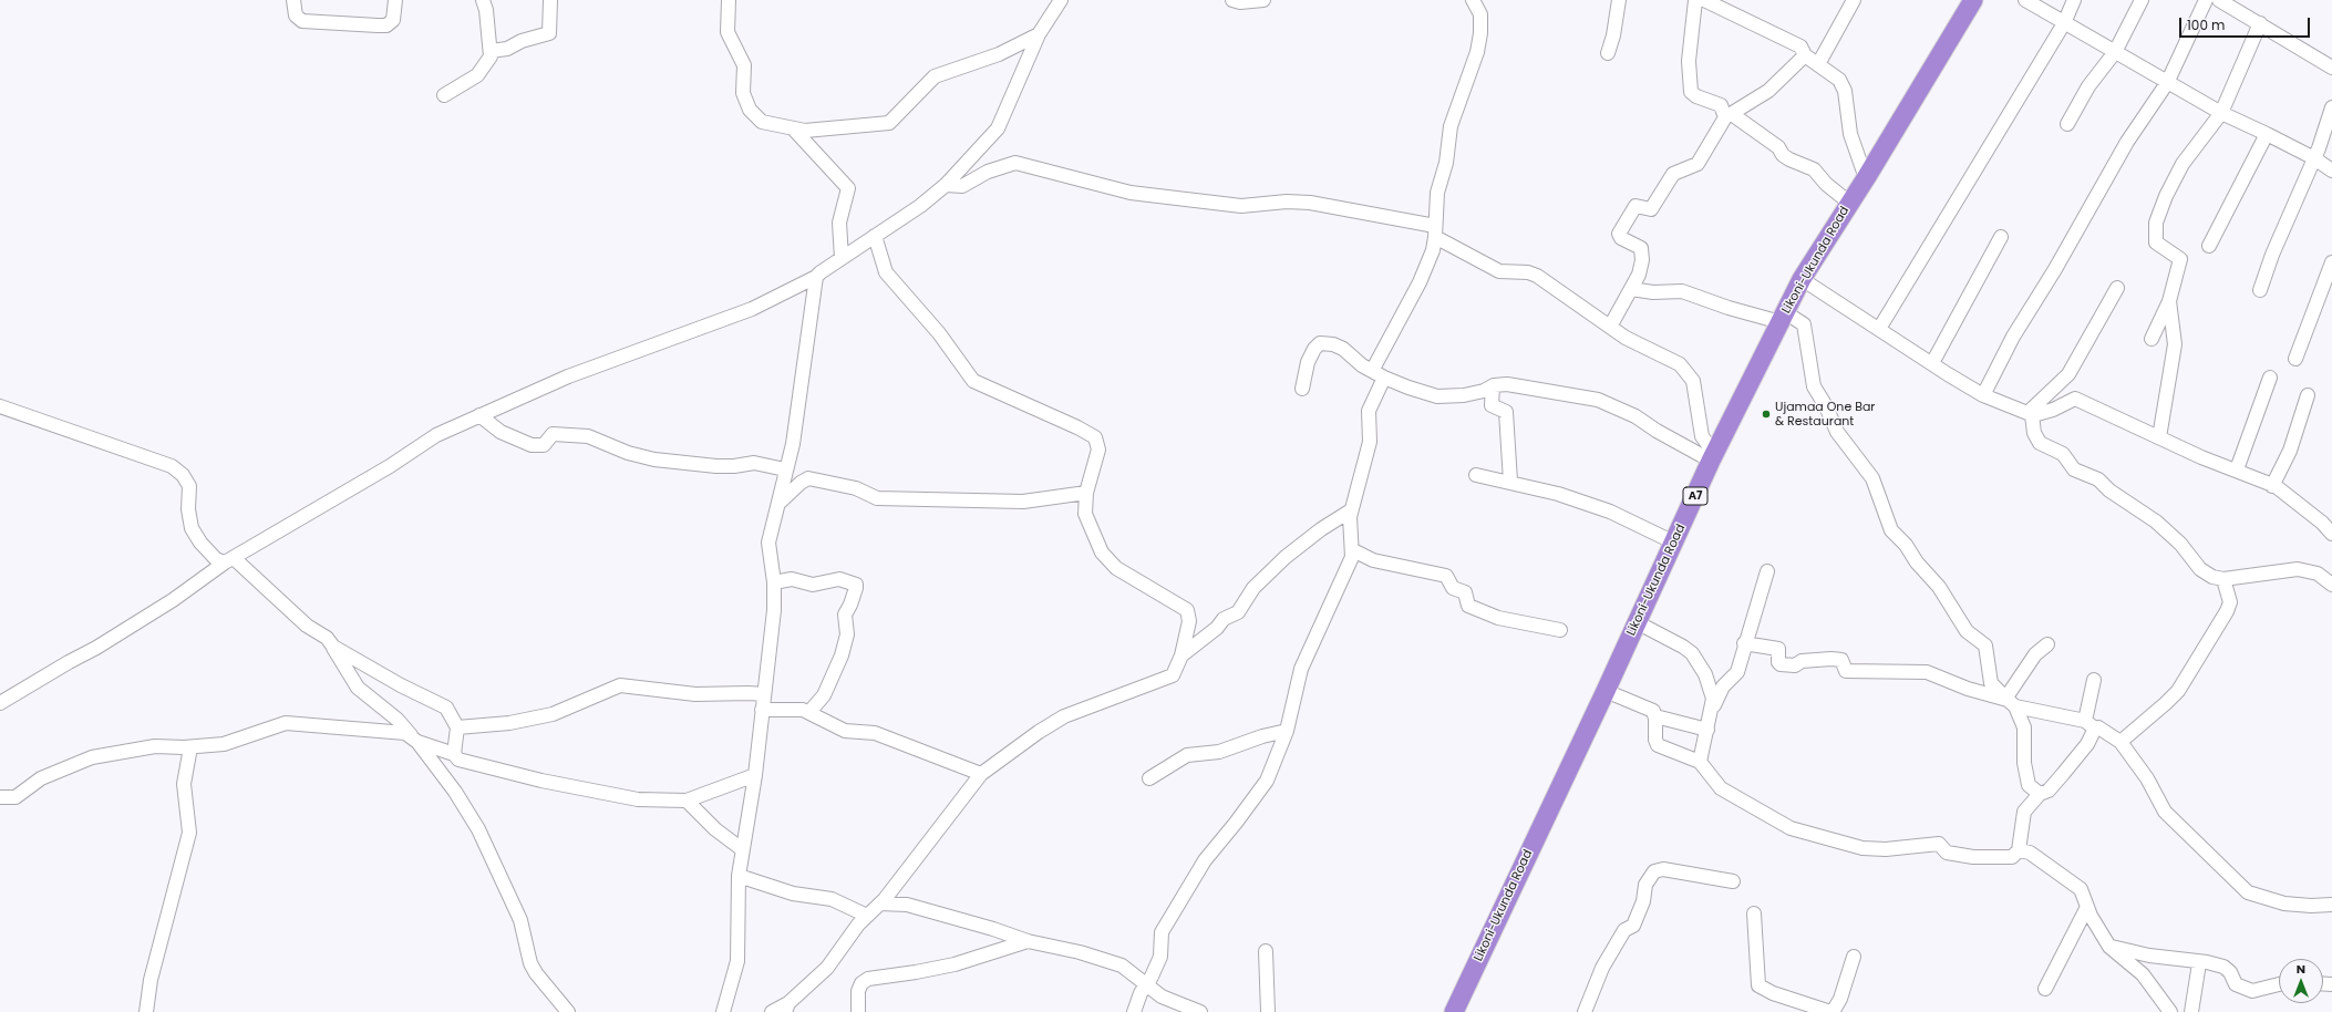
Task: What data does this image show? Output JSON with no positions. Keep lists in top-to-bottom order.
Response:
{
  "streets": {
    "highway": ["Likoni-Ukunda Road", "A7"]
  },
  "places": ["Ujamaa One Bar & Restaurant"],
  "scale_bar": "100 m",
  "north": "top"
}
